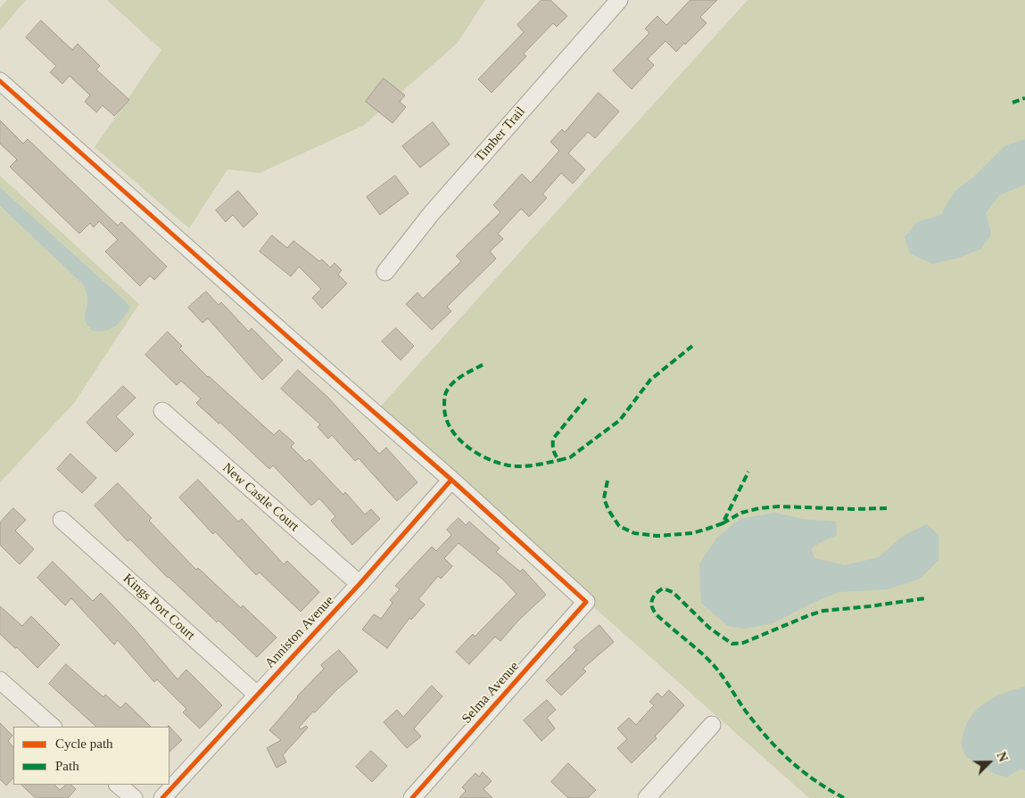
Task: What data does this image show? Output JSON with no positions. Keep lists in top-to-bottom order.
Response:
{
  "streets": {
    "street": [
      "Timber Trail",
      "New Castle Court",
      "Kings Port Court",
      "Anniston Avenue",
      "Selma Avenue"
    ]
  },
  "crossings": [
    ["New Castle Court", "Anniston Avenue"],
    ["Kings Port Court", "Anniston Avenue"],
    ["Anniston Avenue", "Selma Avenue"]
  ],
  "legend": ["Cycle path", "Path"],
  "north": "top right"
}
